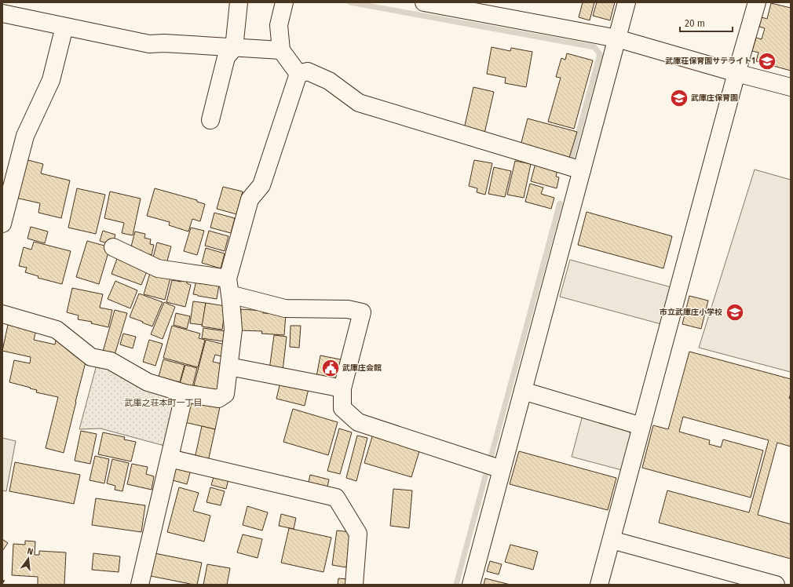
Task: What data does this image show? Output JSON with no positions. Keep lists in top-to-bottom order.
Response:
{
  "districts": ["武庫之荘本町一丁目"],
  "places": {
    "school or university": ["武庫荘保育園サテライト1", "武庫庄保育園", "市立武庫庄小学校"],
    "public building": ["武庫庄会館"]
  },
  "scale_bar": "20 m",
  "north": "top"
}
